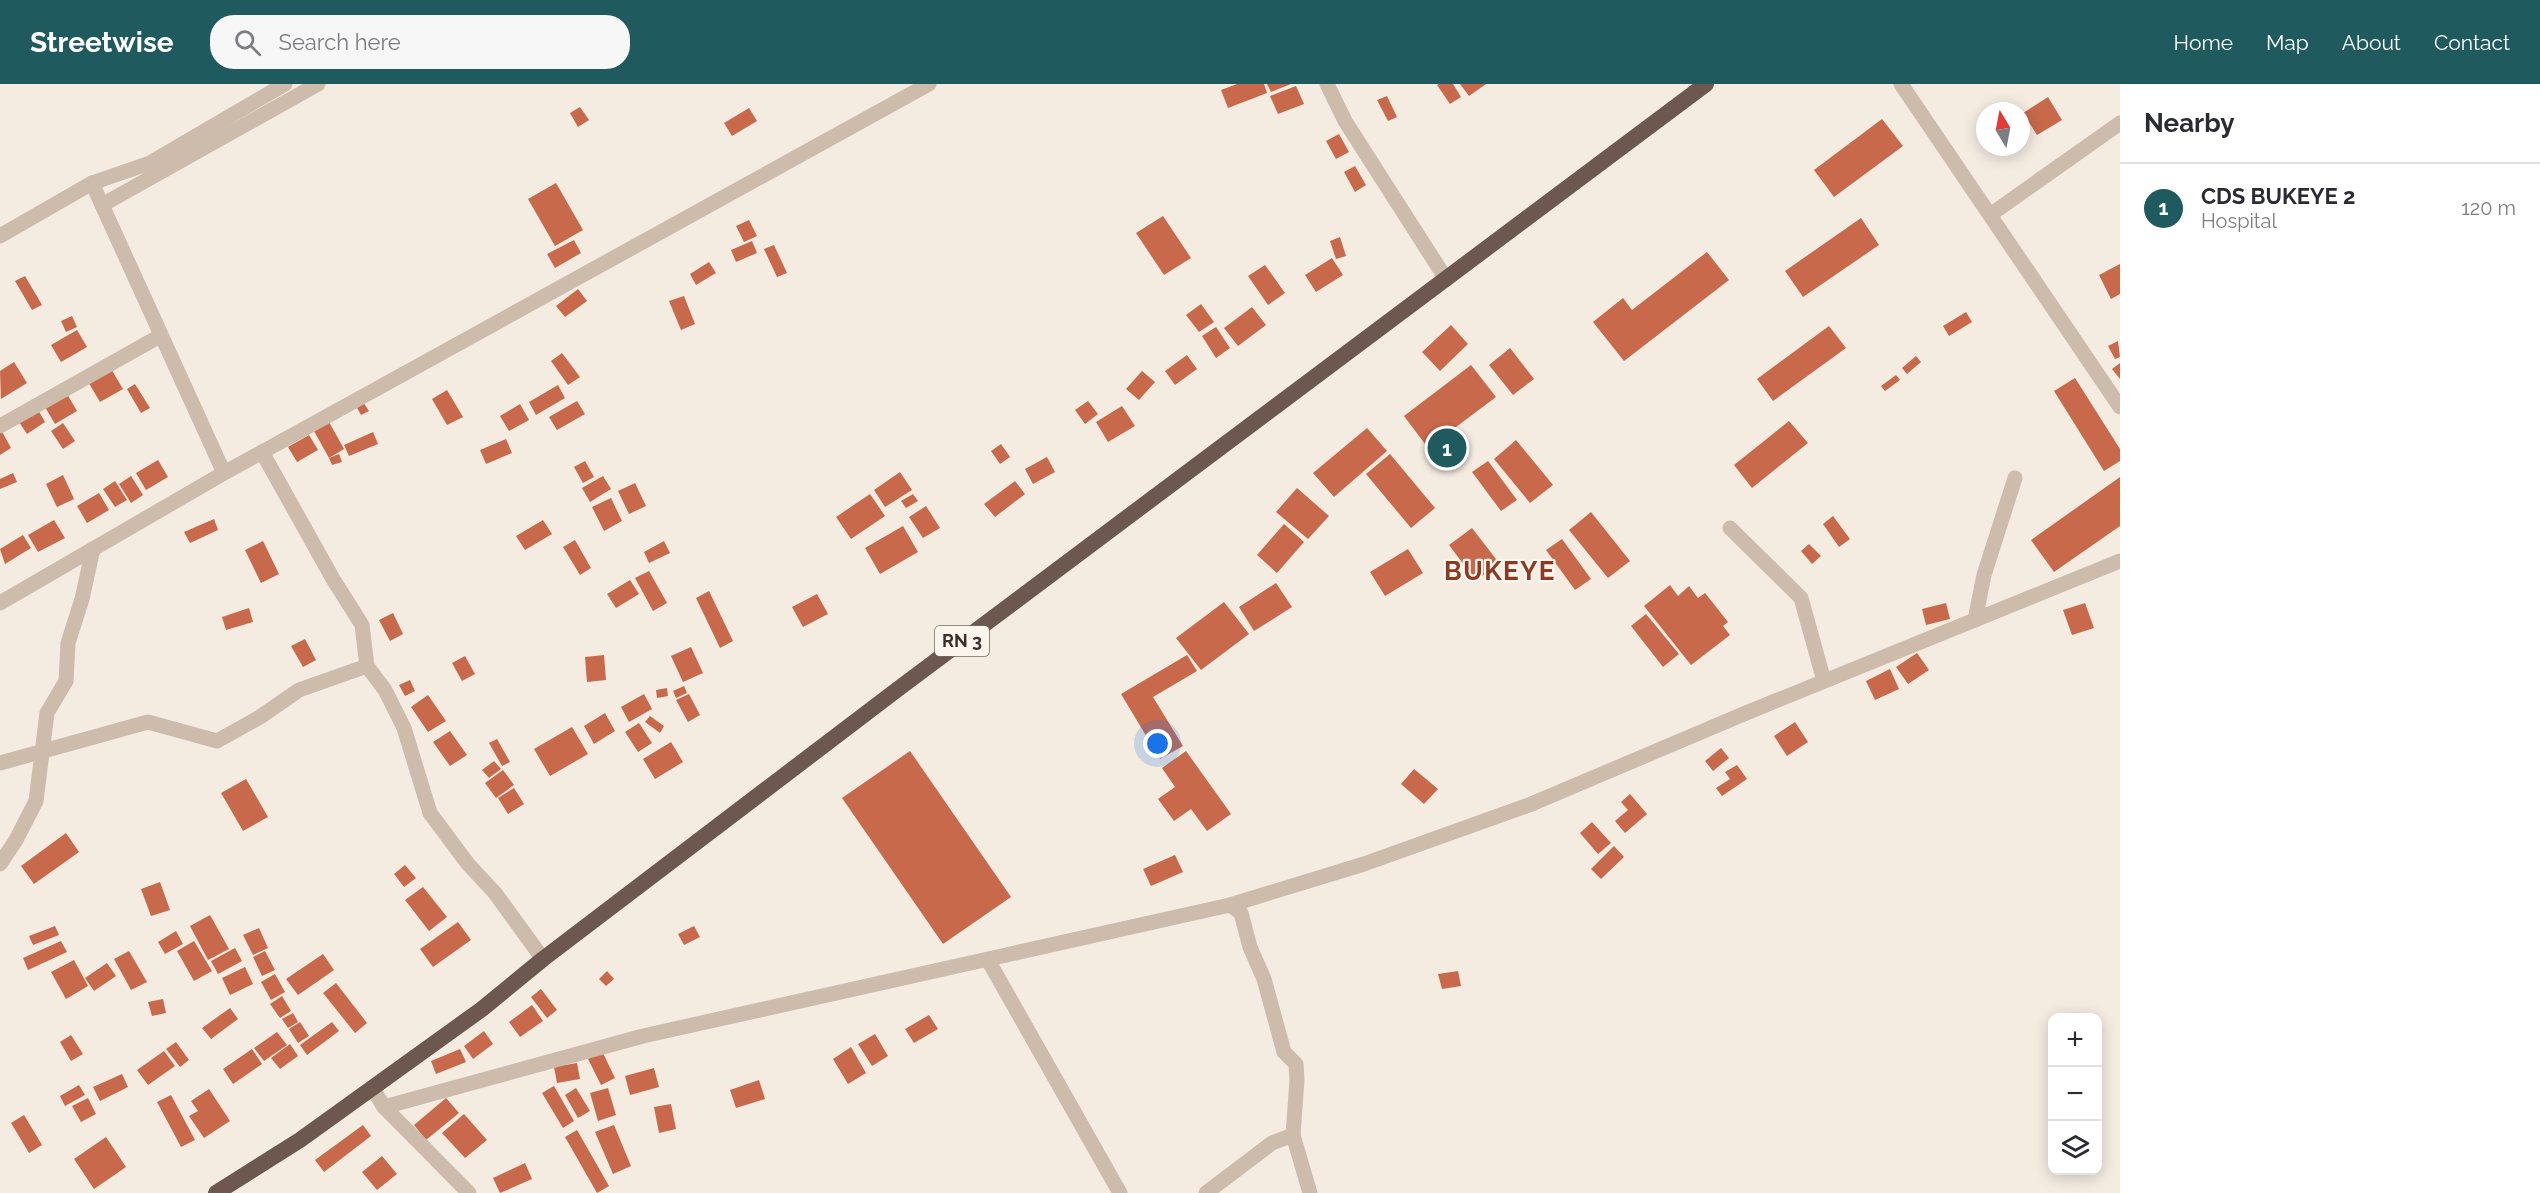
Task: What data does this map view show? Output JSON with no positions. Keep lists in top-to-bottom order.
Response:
{
  "streets": {
    "highway": ["RN 3"]
  },
  "districts": ["BUKEYE"],
  "north": "top",
  "page": {
    "header": "Streetwise",
    "search": "Search here",
    "nav": [
      "Home",
      "Map",
      "About",
      "Contact"
    ],
    "heading": "Nearby",
    "list": [
      {
        "mark": "1",
        "name": "CDS BUKEYE 2",
        "note": "Hospital",
        "value": "120 m"
      }
    ],
    "pins": "1",
    "map_buttons": ["+", "−"]
  }
}
